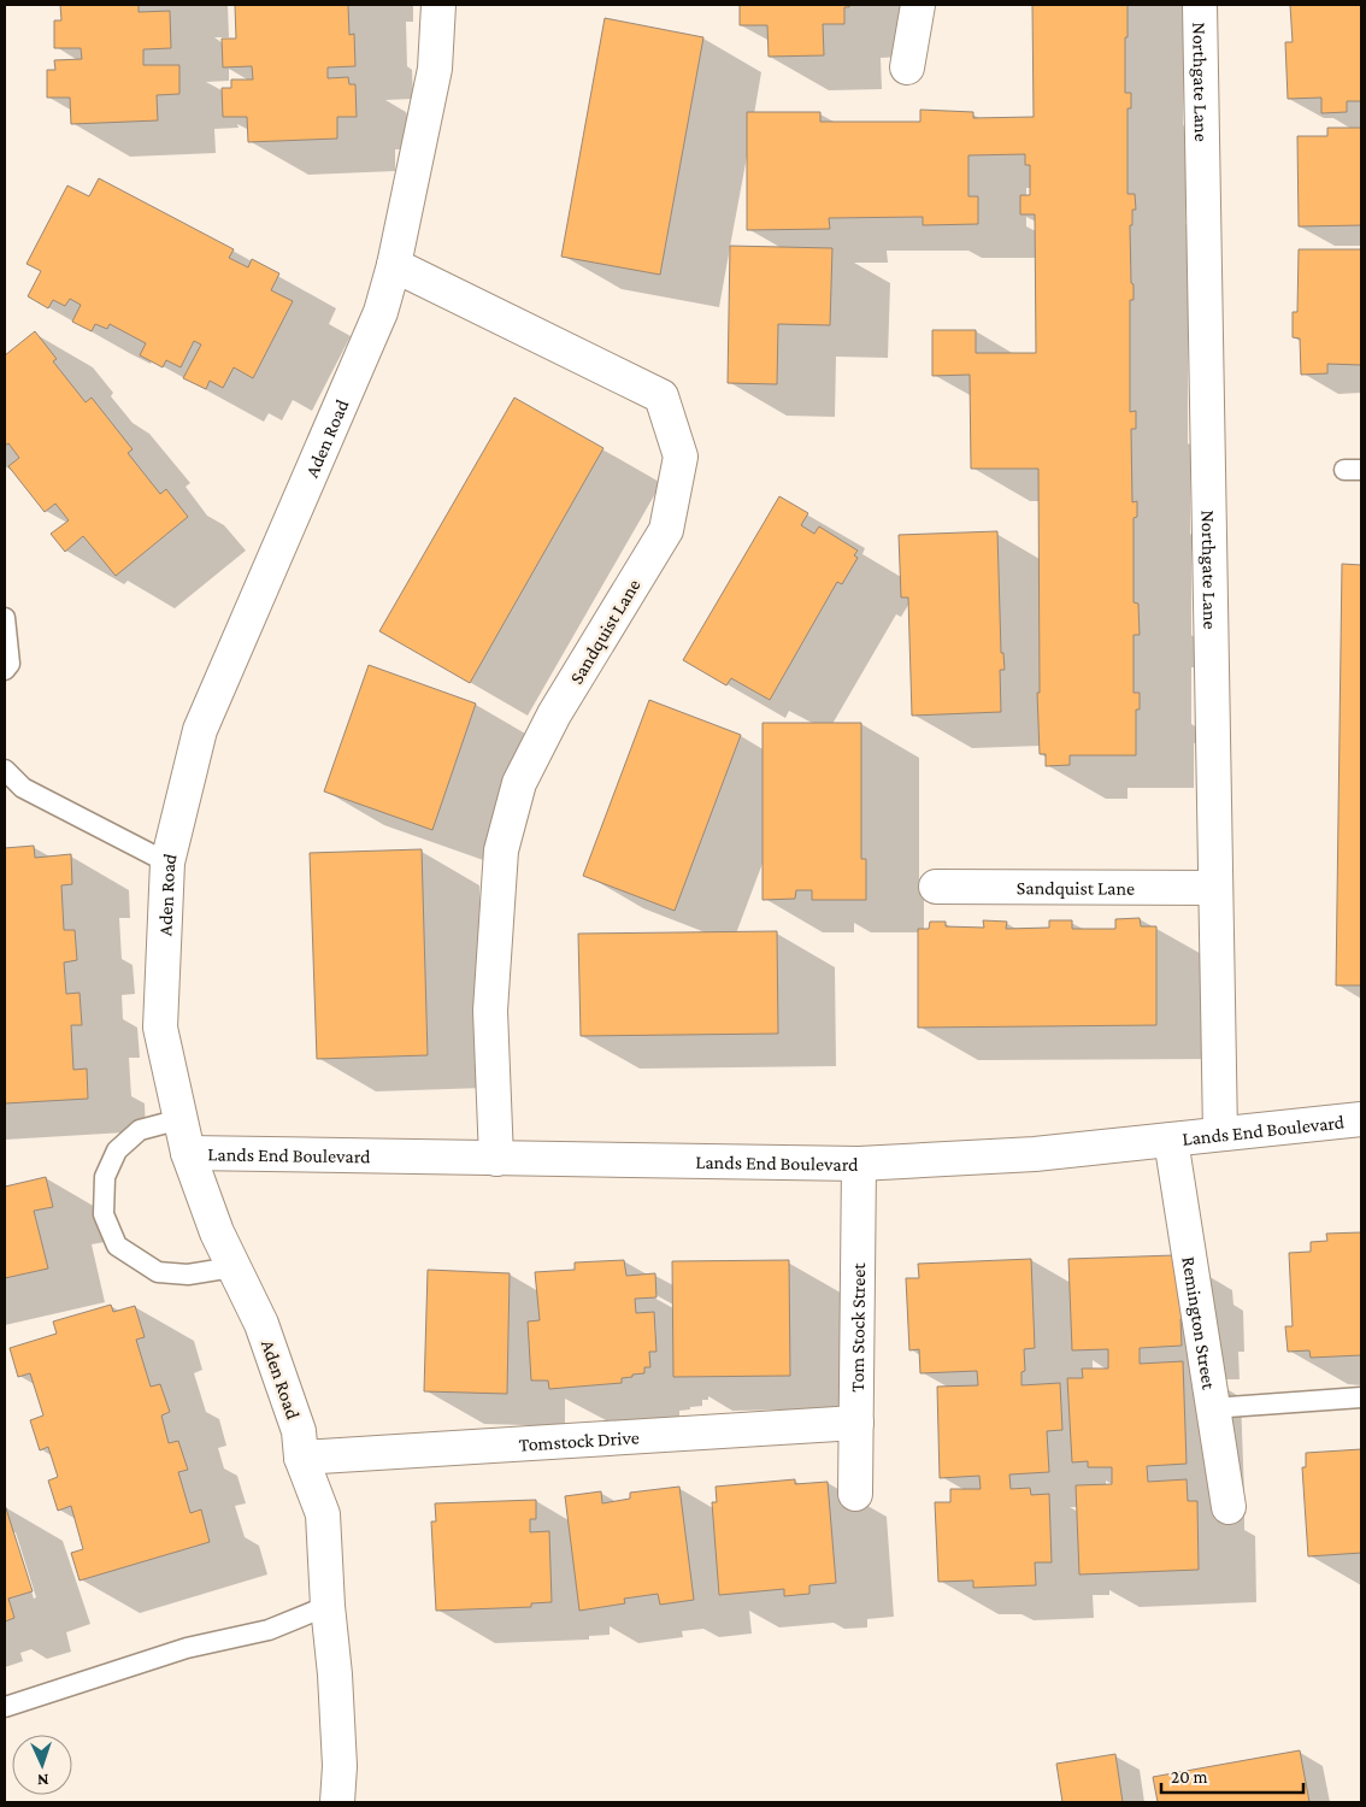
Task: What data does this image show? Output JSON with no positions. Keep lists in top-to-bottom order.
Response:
{
  "streets": {
    "street": [
      "Northgate Lane",
      "Aden Road",
      "Sandquist Lane",
      "Lands End Boulevard",
      "Remington Street",
      "Tom Stock Street",
      "Tomstock Drive"
    ]
  },
  "crossings": [
    ["Northgate Lane", "Sandquist Lane"],
    ["Northgate Lane", "Lands End Boulevard"],
    ["Aden Road", "Sandquist Lane"],
    ["Aden Road", "Lands End Boulevard"],
    ["Aden Road", "Tomstock Drive"],
    ["Sandquist Lane", "Lands End Boulevard"],
    ["Lands End Boulevard", "Remington Street"],
    ["Lands End Boulevard", "Tom Stock Street"],
    ["Tom Stock Street", "Tomstock Drive"]
  ],
  "scale_bar": "20 m",
  "north": "bottom"
}
